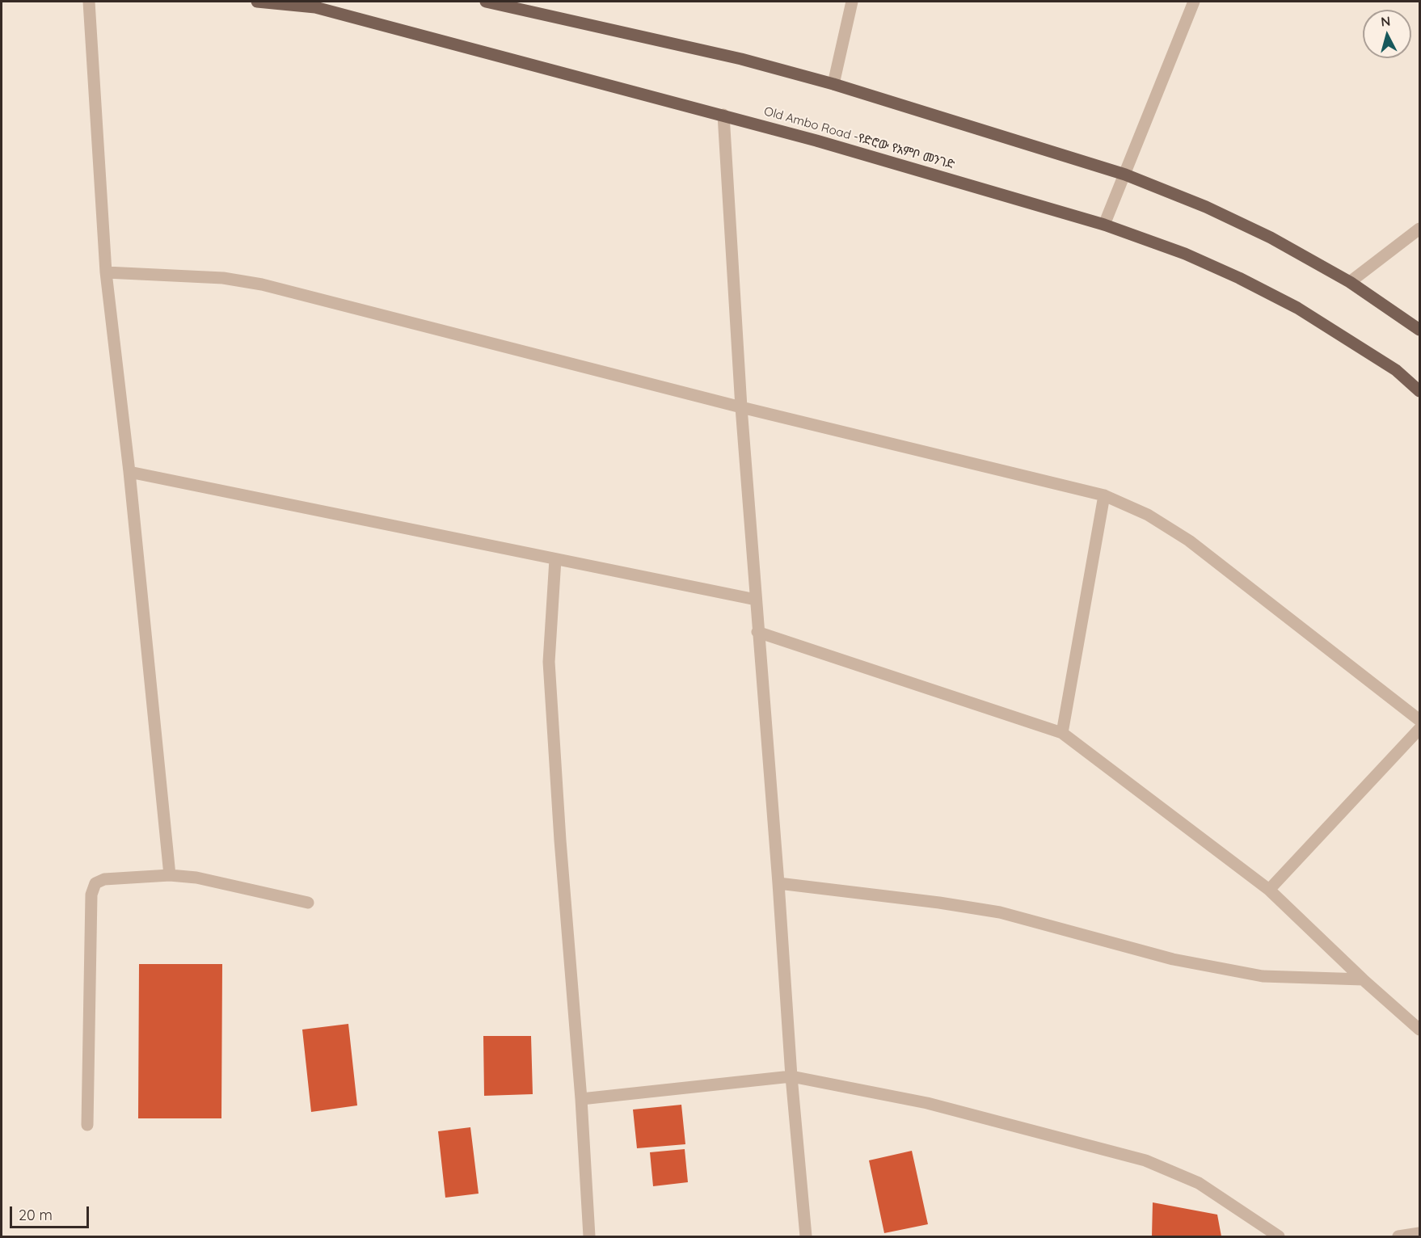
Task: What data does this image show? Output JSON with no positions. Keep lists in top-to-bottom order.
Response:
{
  "streets": {
    "main road": ["Old Ambo Road -የድሮው የአምቦ መንገድ"]
  },
  "scale_bar": "20 m",
  "north": "top"
}
